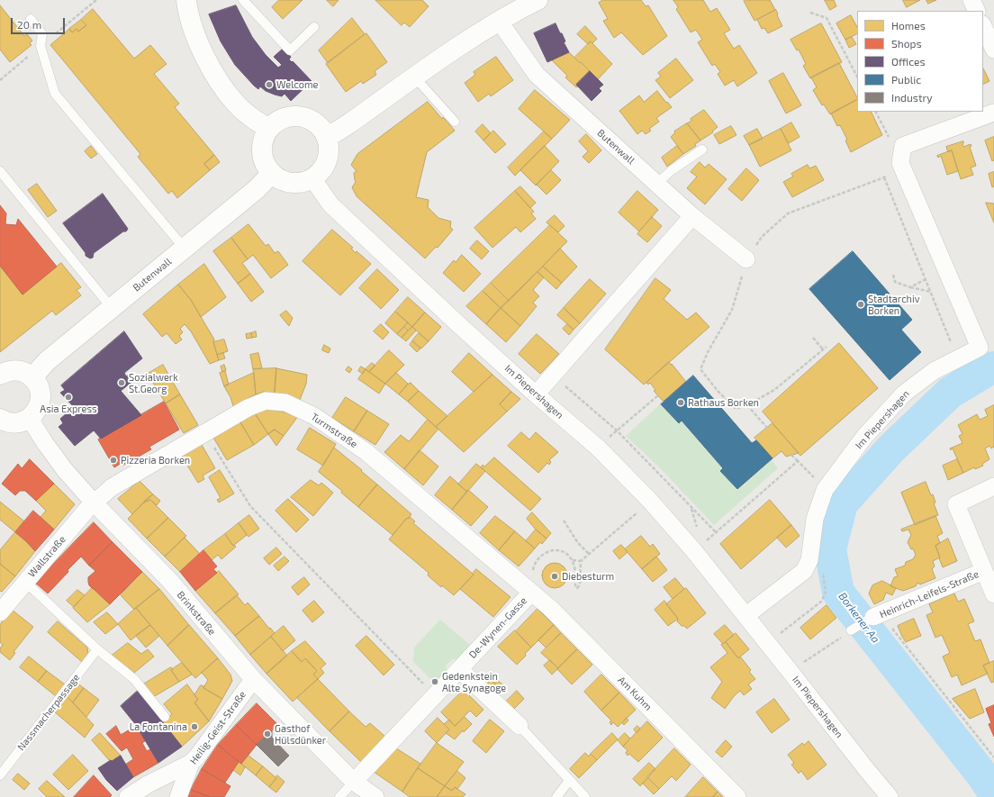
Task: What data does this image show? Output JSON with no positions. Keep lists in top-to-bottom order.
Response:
{
  "streets": {
    "main road": ["Butenwall"],
    "street": [
      "Im Piepershagen",
      "Turmstraße",
      "Wallstraße",
      "Heinrich-Leifels-Straße",
      "Brinkstraße",
      "De-Wynen-Gasse",
      "Am Kuhm",
      "Heilig-Geist-Straße"
    ],
    "lane": ["Nassmacherpassage"]
  },
  "crossings": [
    ["Butenwall", "Im Piepershagen"],
    ["Turmstraße", "Wallstraße"],
    ["Turmstraße", "Brinkstraße"],
    ["Turmstraße", "De-Wynen-Gasse"],
    ["Turmstraße", "Am Kuhm"],
    ["Wallstraße", "Brinkstraße"],
    ["Brinkstraße", "De-Wynen-Gasse"],
    ["Brinkstraße", "Heilig-Geist-Straße"],
    ["De-Wynen-Gasse", "Am Kuhm"]
  ],
  "water": ["Borkener Aa"],
  "places": [
    "Welcome",
    "Stadtarchiv Borken",
    "Sozialwerk St.Georg",
    "Asia Express",
    "Rathaus Borken",
    "Pizzeria Borken",
    "Diebesturm",
    "Gedenkstein Alte Synagoge",
    "La Fontanina",
    "Gasthof Hülsdünker"
  ],
  "legend": [
    "Homes",
    "Shops",
    "Offices",
    "Public",
    "Industry"
  ],
  "scale_bar": "20 m"
}
